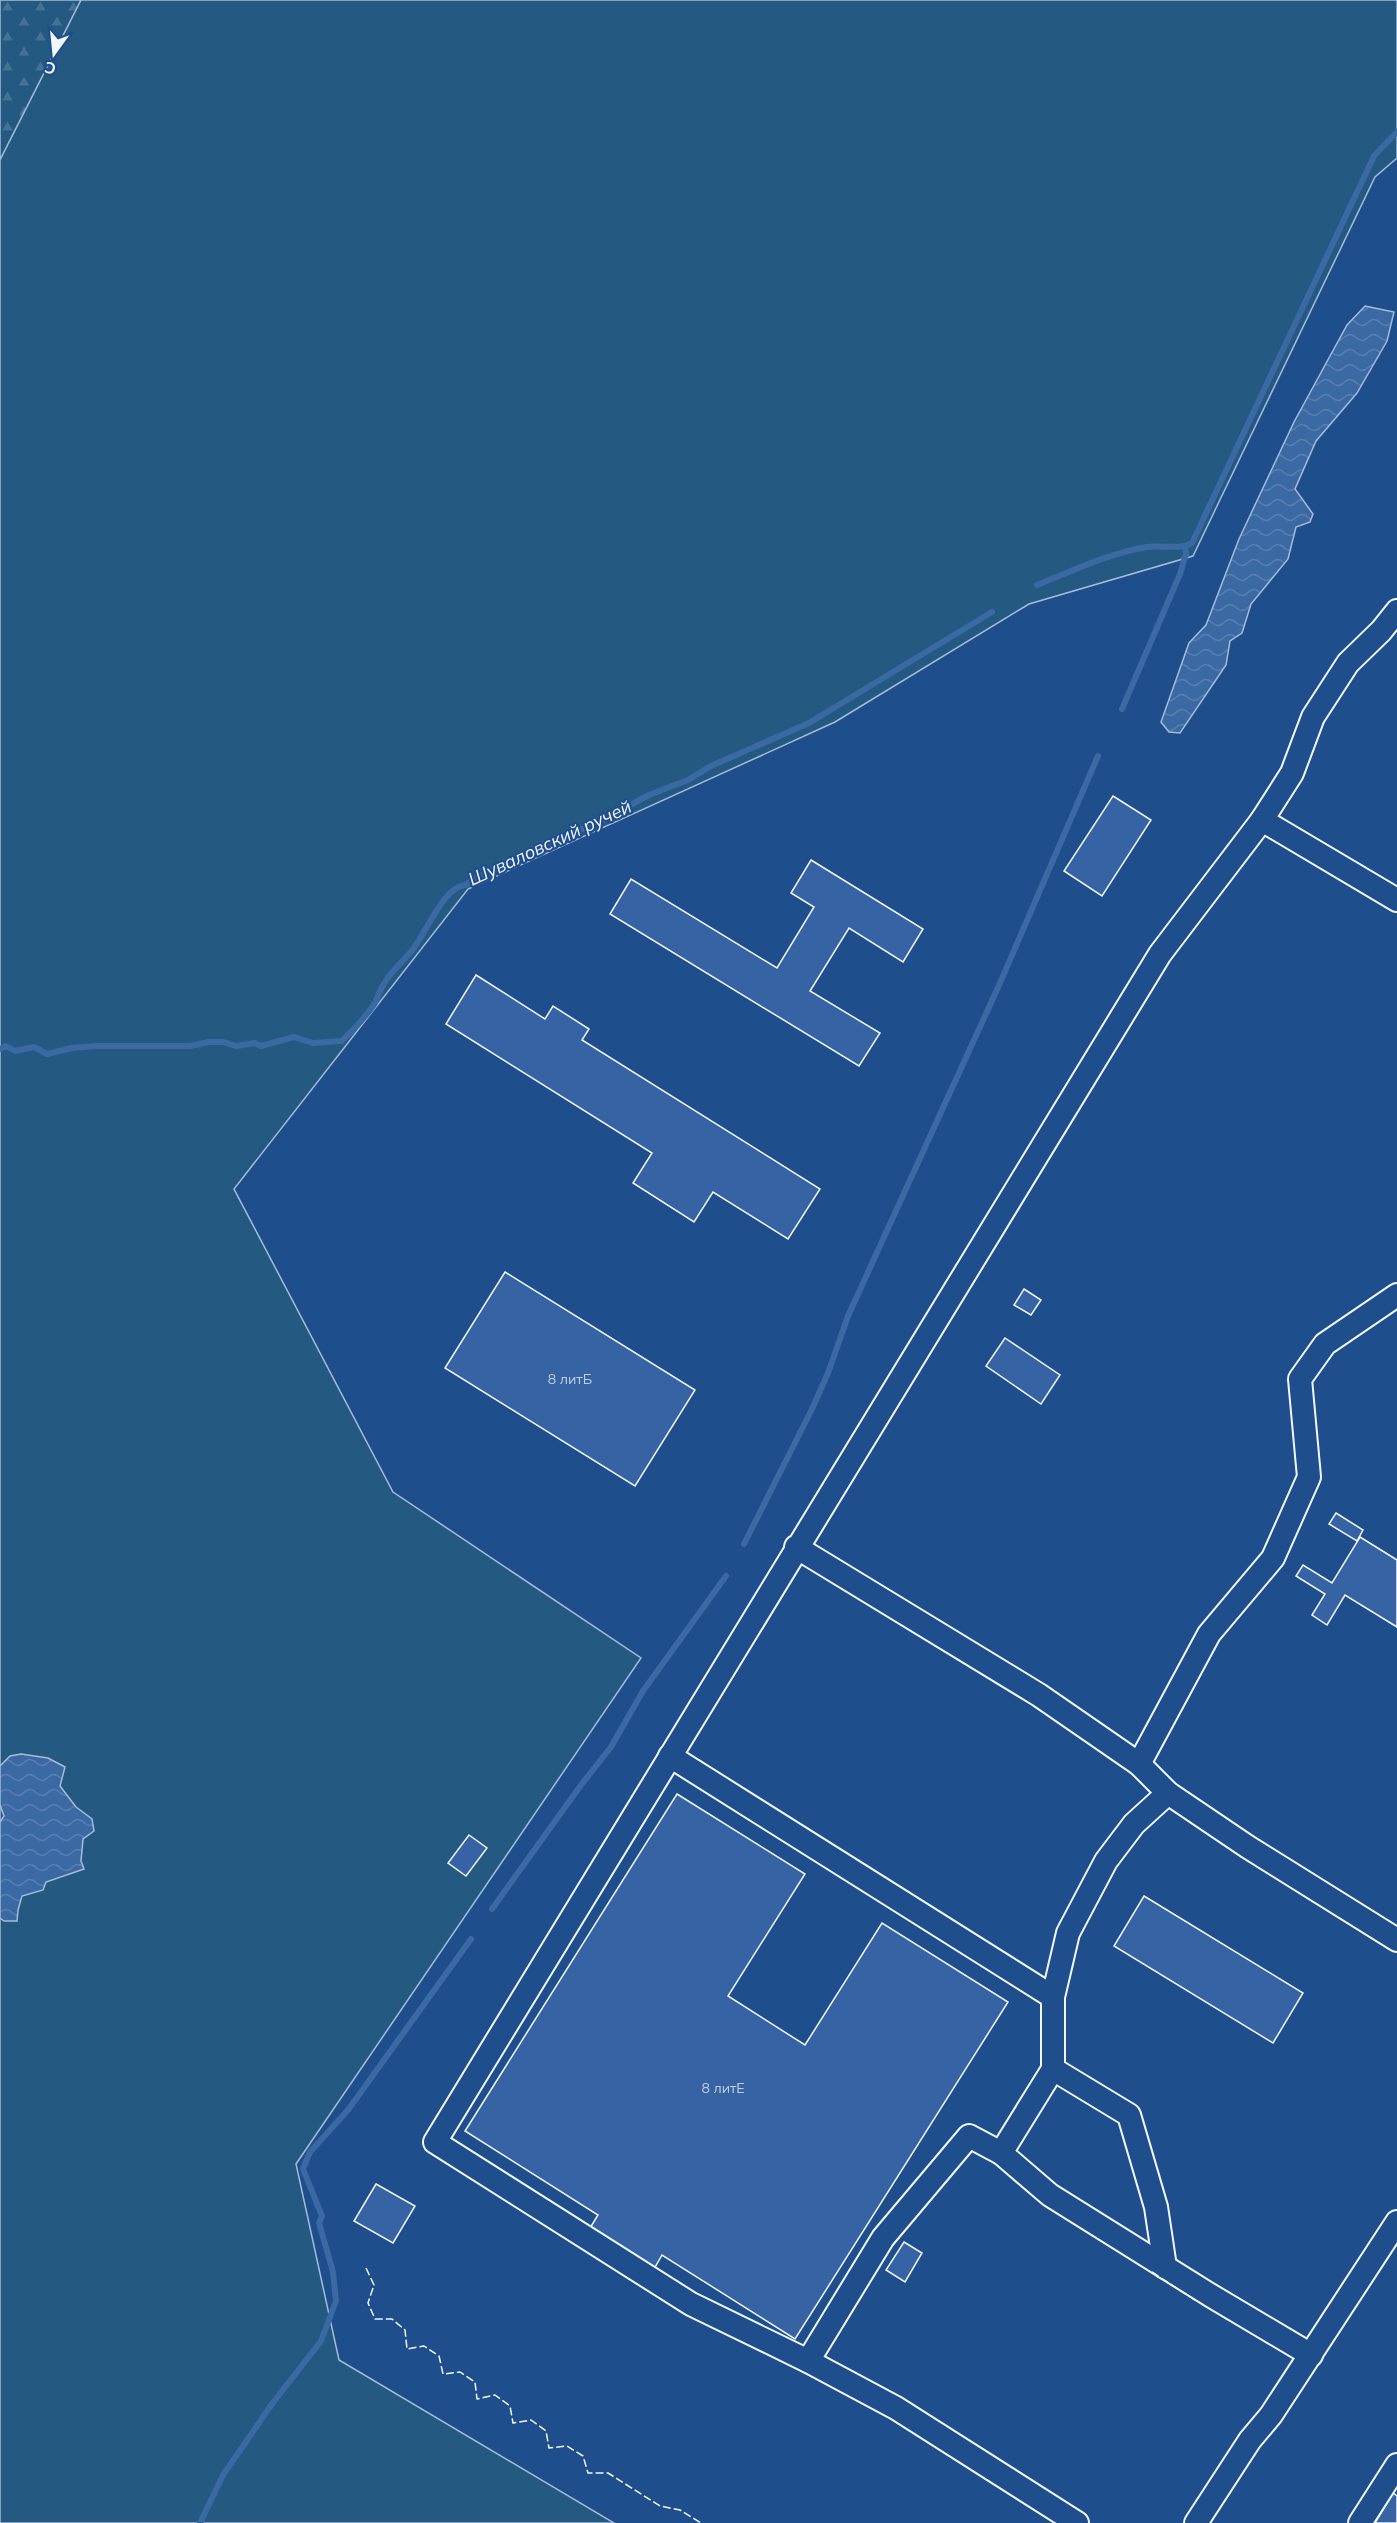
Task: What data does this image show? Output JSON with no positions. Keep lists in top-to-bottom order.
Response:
{
  "water": ["Шуваловский ручей"],
  "house_numbers": ["8 литБ", "8 литЕ"],
  "north": "bottom"
}
